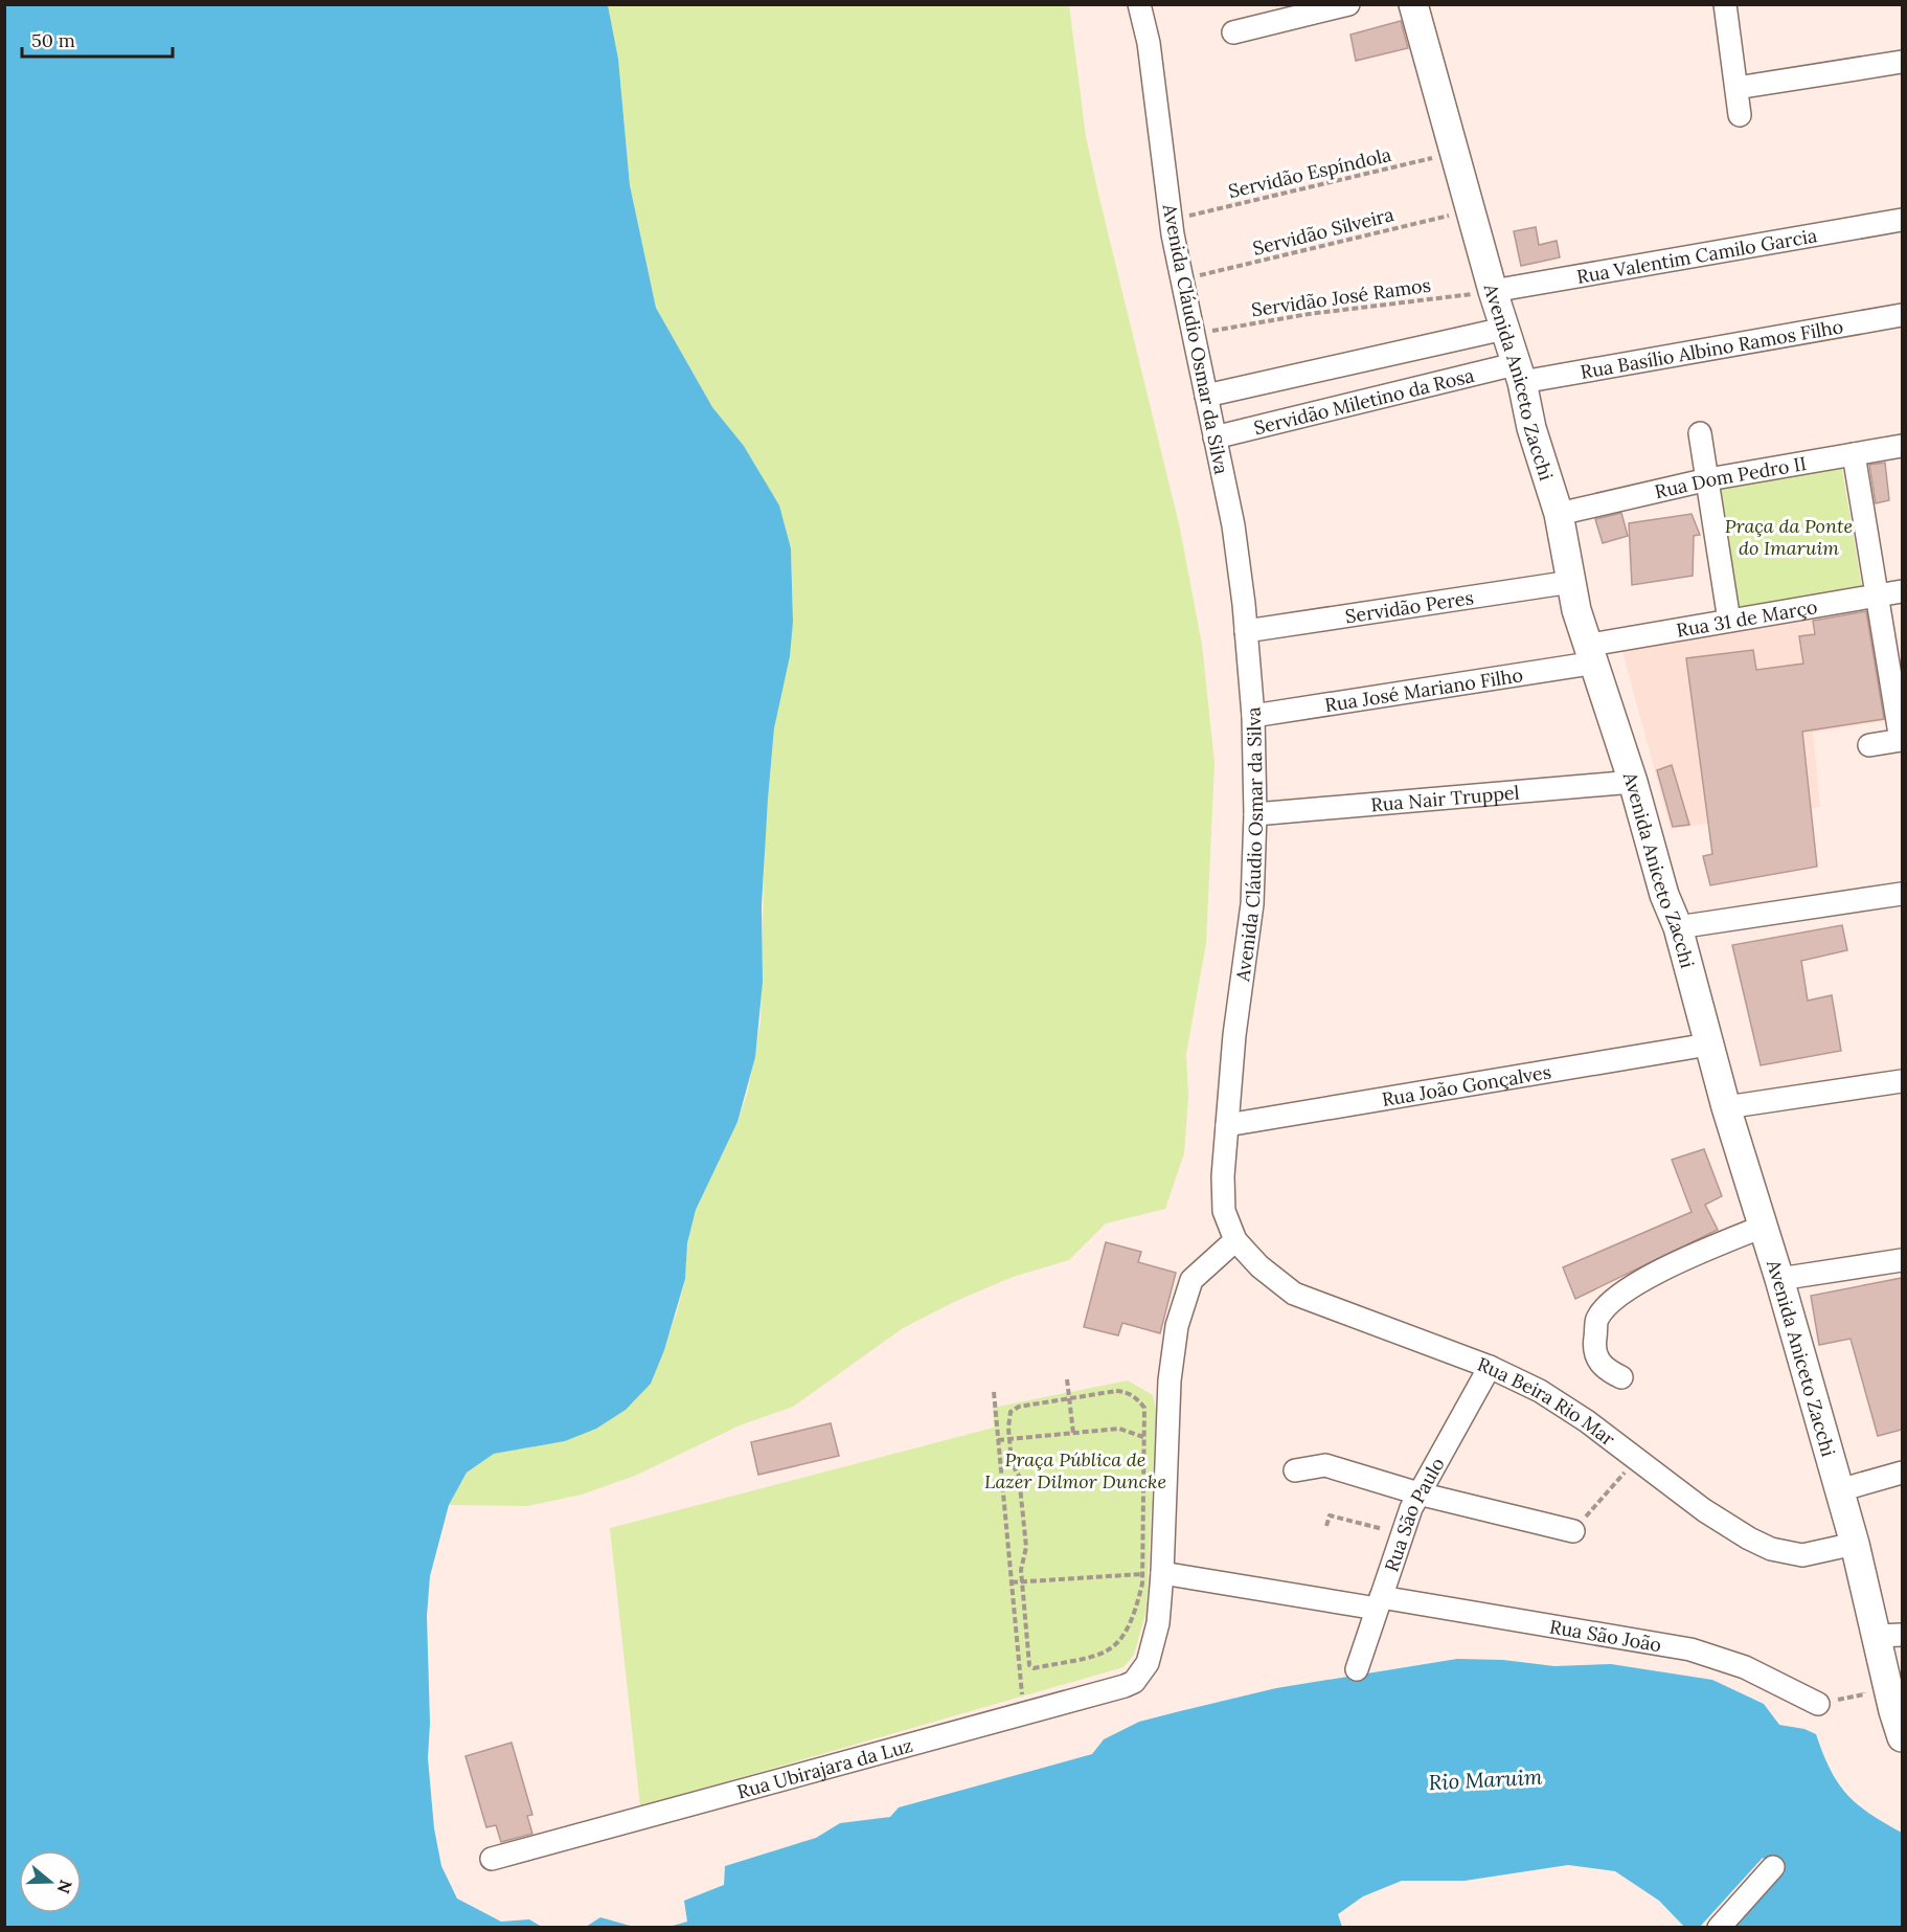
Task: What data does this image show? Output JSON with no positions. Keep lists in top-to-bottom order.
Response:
{
  "streets": {
    "main road": ["Avenida Aniceto Zacchi"],
    "street": [
      "Rua Valentim Camilo Garcia",
      "Avenida Cláudio Osmar da Silva",
      "Rua Basílio Albino Ramos Filho",
      "Servidão Miletino da Rosa",
      "Rua Dom Pedro II",
      "Servidão Peres",
      "Rua 31 de Março",
      "Rua José Mariano Filho",
      "Rua Nair Truppel",
      "Rua João Gonçalves",
      "Rua Beira Rio Mar",
      "Rua São Paulo",
      "Rua São João",
      "Rua Ubirajara da Luz"
    ],
    "path": ["Servidão Espíndola", "Servidão Silveira", "Servidão José Ramos"]
  },
  "crossings": [
    ["Servidão Espíndola", "Avenida Cláudio Osmar da Silva"],
    ["Servidão Espíndola", "Avenida Aniceto Zacchi"],
    ["Servidão Silveira", "Avenida Cláudio Osmar da Silva"],
    ["Servidão Silveira", "Avenida Aniceto Zacchi"],
    ["Rua Valentim Camilo Garcia", "Servidão José Ramos"],
    ["Rua Valentim Camilo Garcia", "Avenida Aniceto Zacchi"],
    ["Servidão José Ramos", "Avenida Cláudio Osmar da Silva"],
    ["Servidão José Ramos", "Avenida Aniceto Zacchi"],
    ["Avenida Cláudio Osmar da Silva", "Servidão Miletino da Rosa"],
    ["Avenida Cláudio Osmar da Silva", "Servidão Peres"],
    ["Avenida Cláudio Osmar da Silva", "Rua José Mariano Filho"],
    ["Avenida Cláudio Osmar da Silva", "Rua Nair Truppel"],
    ["Avenida Cláudio Osmar da Silva", "Rua João Gonçalves"],
    ["Avenida Cláudio Osmar da Silva", "Rua Beira Rio Mar"],
    ["Rua Basílio Albino Ramos Filho", "Avenida Aniceto Zacchi"],
    ["Rua Basílio Albino Ramos Filho", "Servidão Miletino da Rosa"],
    ["Avenida Aniceto Zacchi", "Servidão Miletino da Rosa"],
    ["Avenida Aniceto Zacchi", "Rua Dom Pedro II"],
    ["Avenida Aniceto Zacchi", "Servidão Peres"],
    ["Avenida Aniceto Zacchi", "Rua 31 de Março"],
    ["Avenida Aniceto Zacchi", "Rua José Mariano Filho"],
    ["Avenida Aniceto Zacchi", "Rua Nair Truppel"],
    ["Avenida Aniceto Zacchi", "Rua João Gonçalves"],
    ["Avenida Aniceto Zacchi", "Rua Beira Rio Mar"],
    ["Rua 31 de Março", "Rua José Mariano Filho"],
    ["Rua Beira Rio Mar", "Rua São Paulo"],
    ["Rua São Paulo", "Rua São João"],
    ["Rua São João", "Rua Ubirajara da Luz"]
  ],
  "water": ["Rio Maruim"],
  "parks": ["Praça da Ponte do Imaruim", "Praça Pública de Lazer Dilmor Duncke"],
  "scale_bar": "50 m",
  "north": "right"
}
